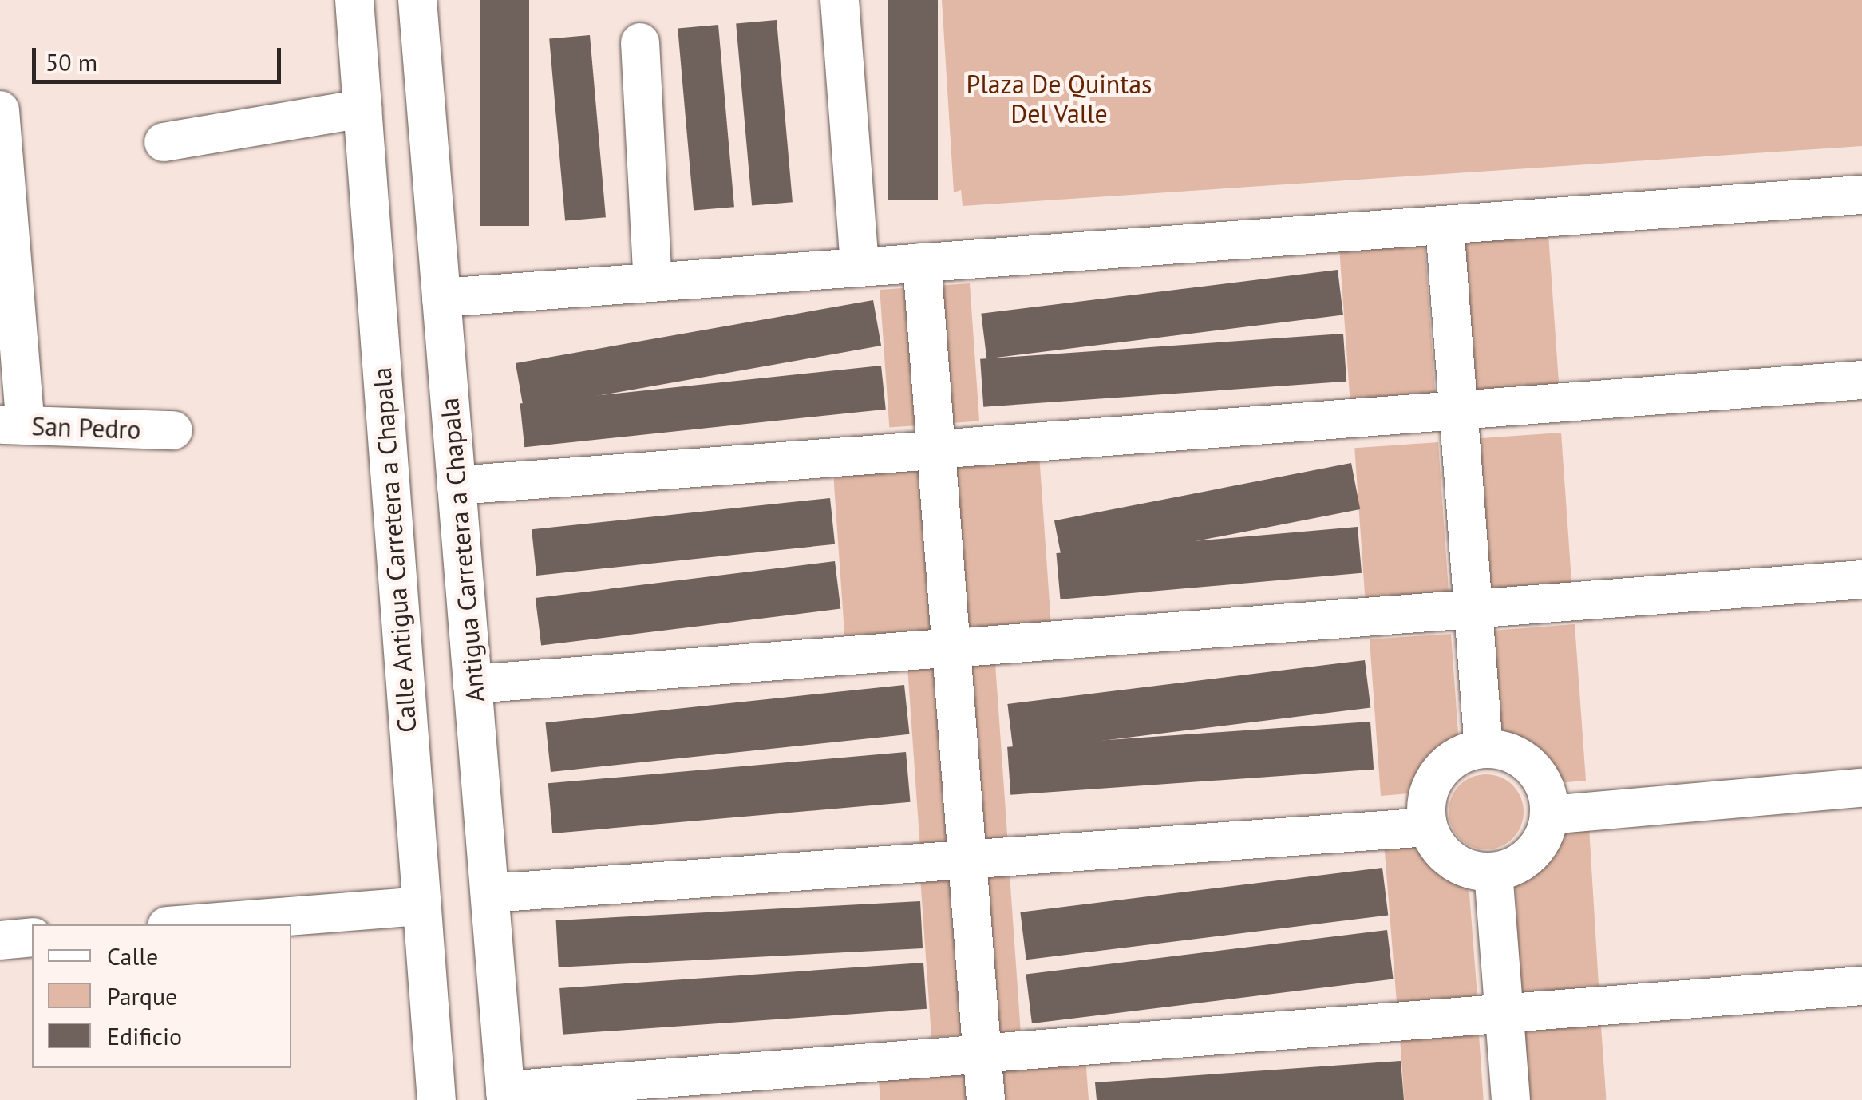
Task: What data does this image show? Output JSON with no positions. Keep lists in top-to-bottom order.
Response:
{
  "streets": {
    "street": ["San Pedro", "Calle Antigua Carretera a Chapala", "Antigua Carretera a Chapala"]
  },
  "parks": ["Plaza De Quintas Del Valle"],
  "legend": ["Calle", "Parque", "Edificio"],
  "scale_bar": "50 m"
}
